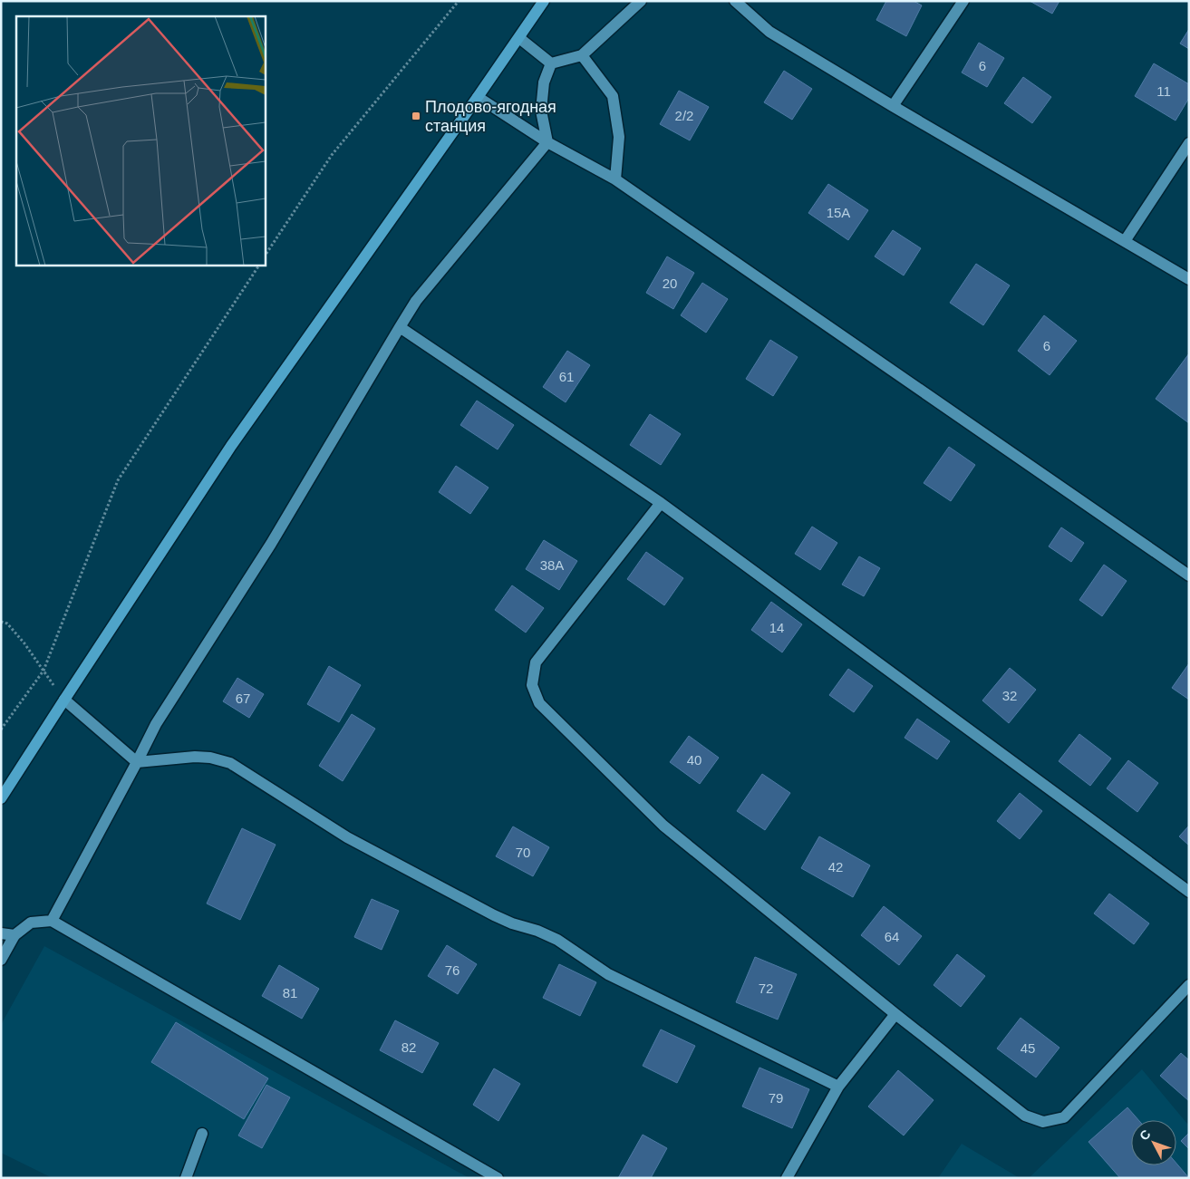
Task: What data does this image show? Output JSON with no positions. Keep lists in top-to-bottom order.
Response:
{
  "places": {
    "transit": ["Плодово-ягодная станция"]
  },
  "house_numbers": [
    "6",
    "11",
    "2/2",
    "15А",
    "20",
    "6",
    "61",
    "38А",
    "14",
    "32",
    "67",
    "40",
    "70",
    "42",
    "64",
    "76",
    "72",
    "81",
    "82",
    "45",
    "79"
  ],
  "north": "top left"
}
